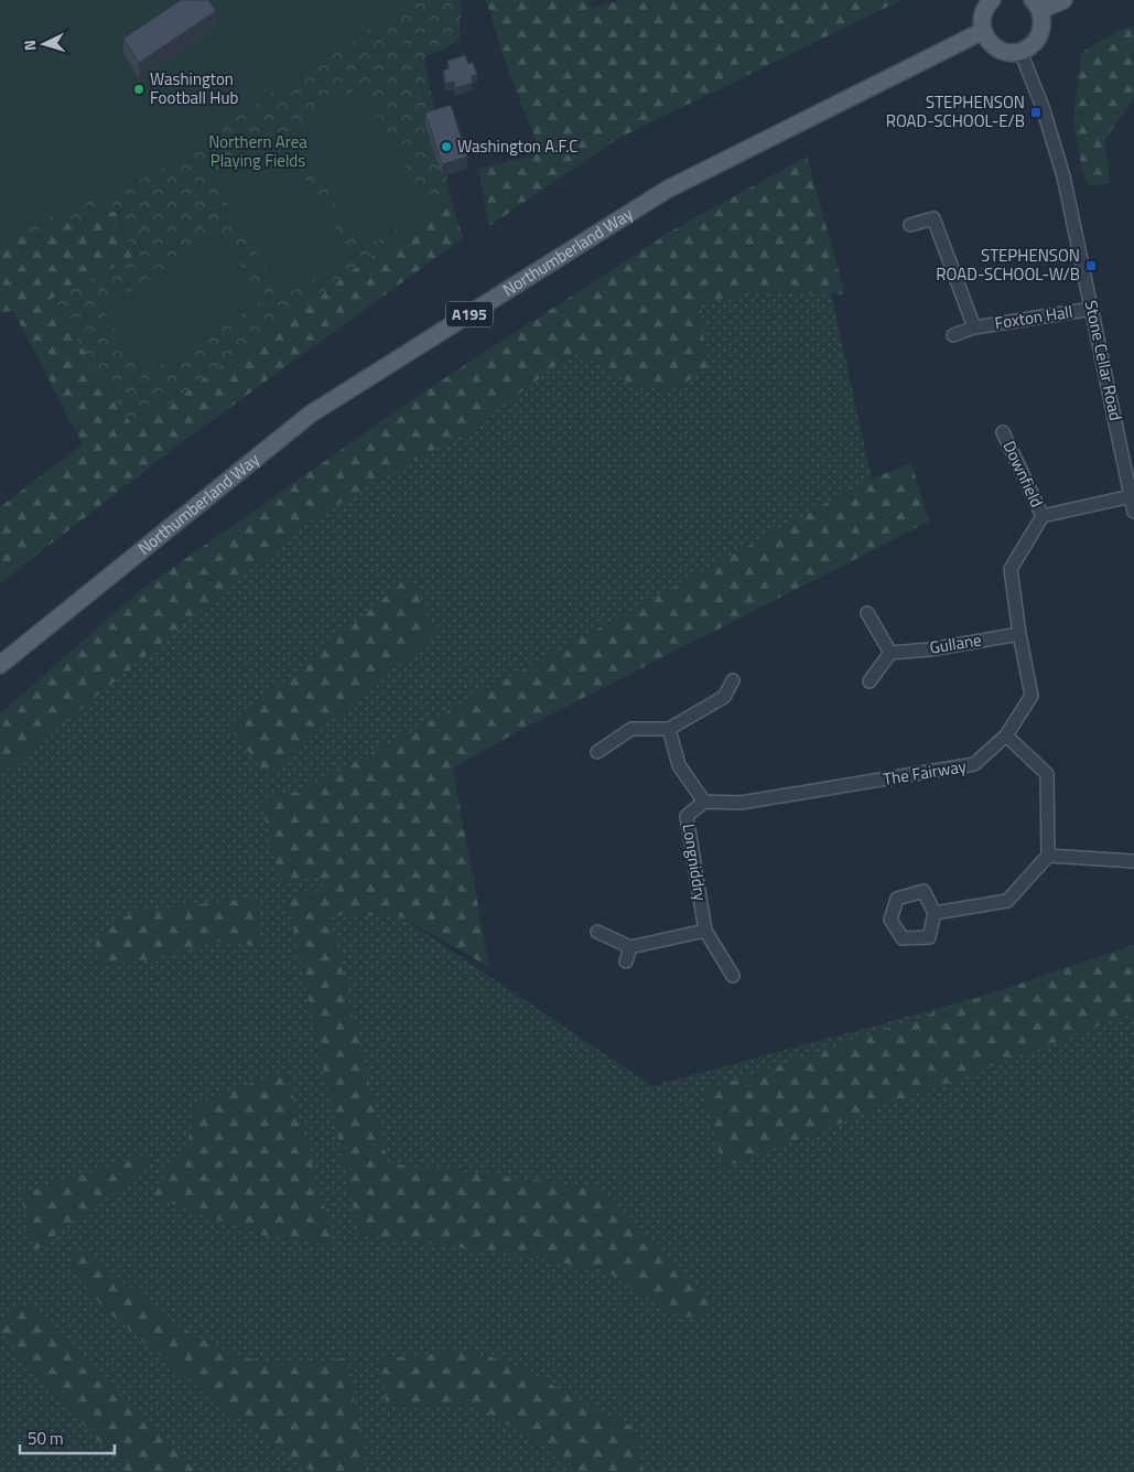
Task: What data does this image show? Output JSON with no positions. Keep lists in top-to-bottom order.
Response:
{
  "streets": {
    "main road": ["Northumberland Way", "A195"],
    "street": [
      "Foxton Hall",
      "Stone Cellar Road",
      "Downfield",
      "Gullane",
      "The Fairway",
      "Longniddry"
    ]
  },
  "crossings": [
    ["Foxton Hall", "Stone Cellar Road"],
    ["Downfield", "The Fairway"],
    ["Gullane", "The Fairway"],
    ["The Fairway", "Longniddry"]
  ],
  "parks": ["Northern Area Playing Fields"],
  "places": {
    "other": ["Washington Football Hub", "Washington A.F.C"],
    "transit": ["STEPHENSON ROAD-SCHOOL-E/B", "STEPHENSON ROAD-SCHOOL-W/B"]
  },
  "scale_bar": "50 m",
  "north": "left"
}
